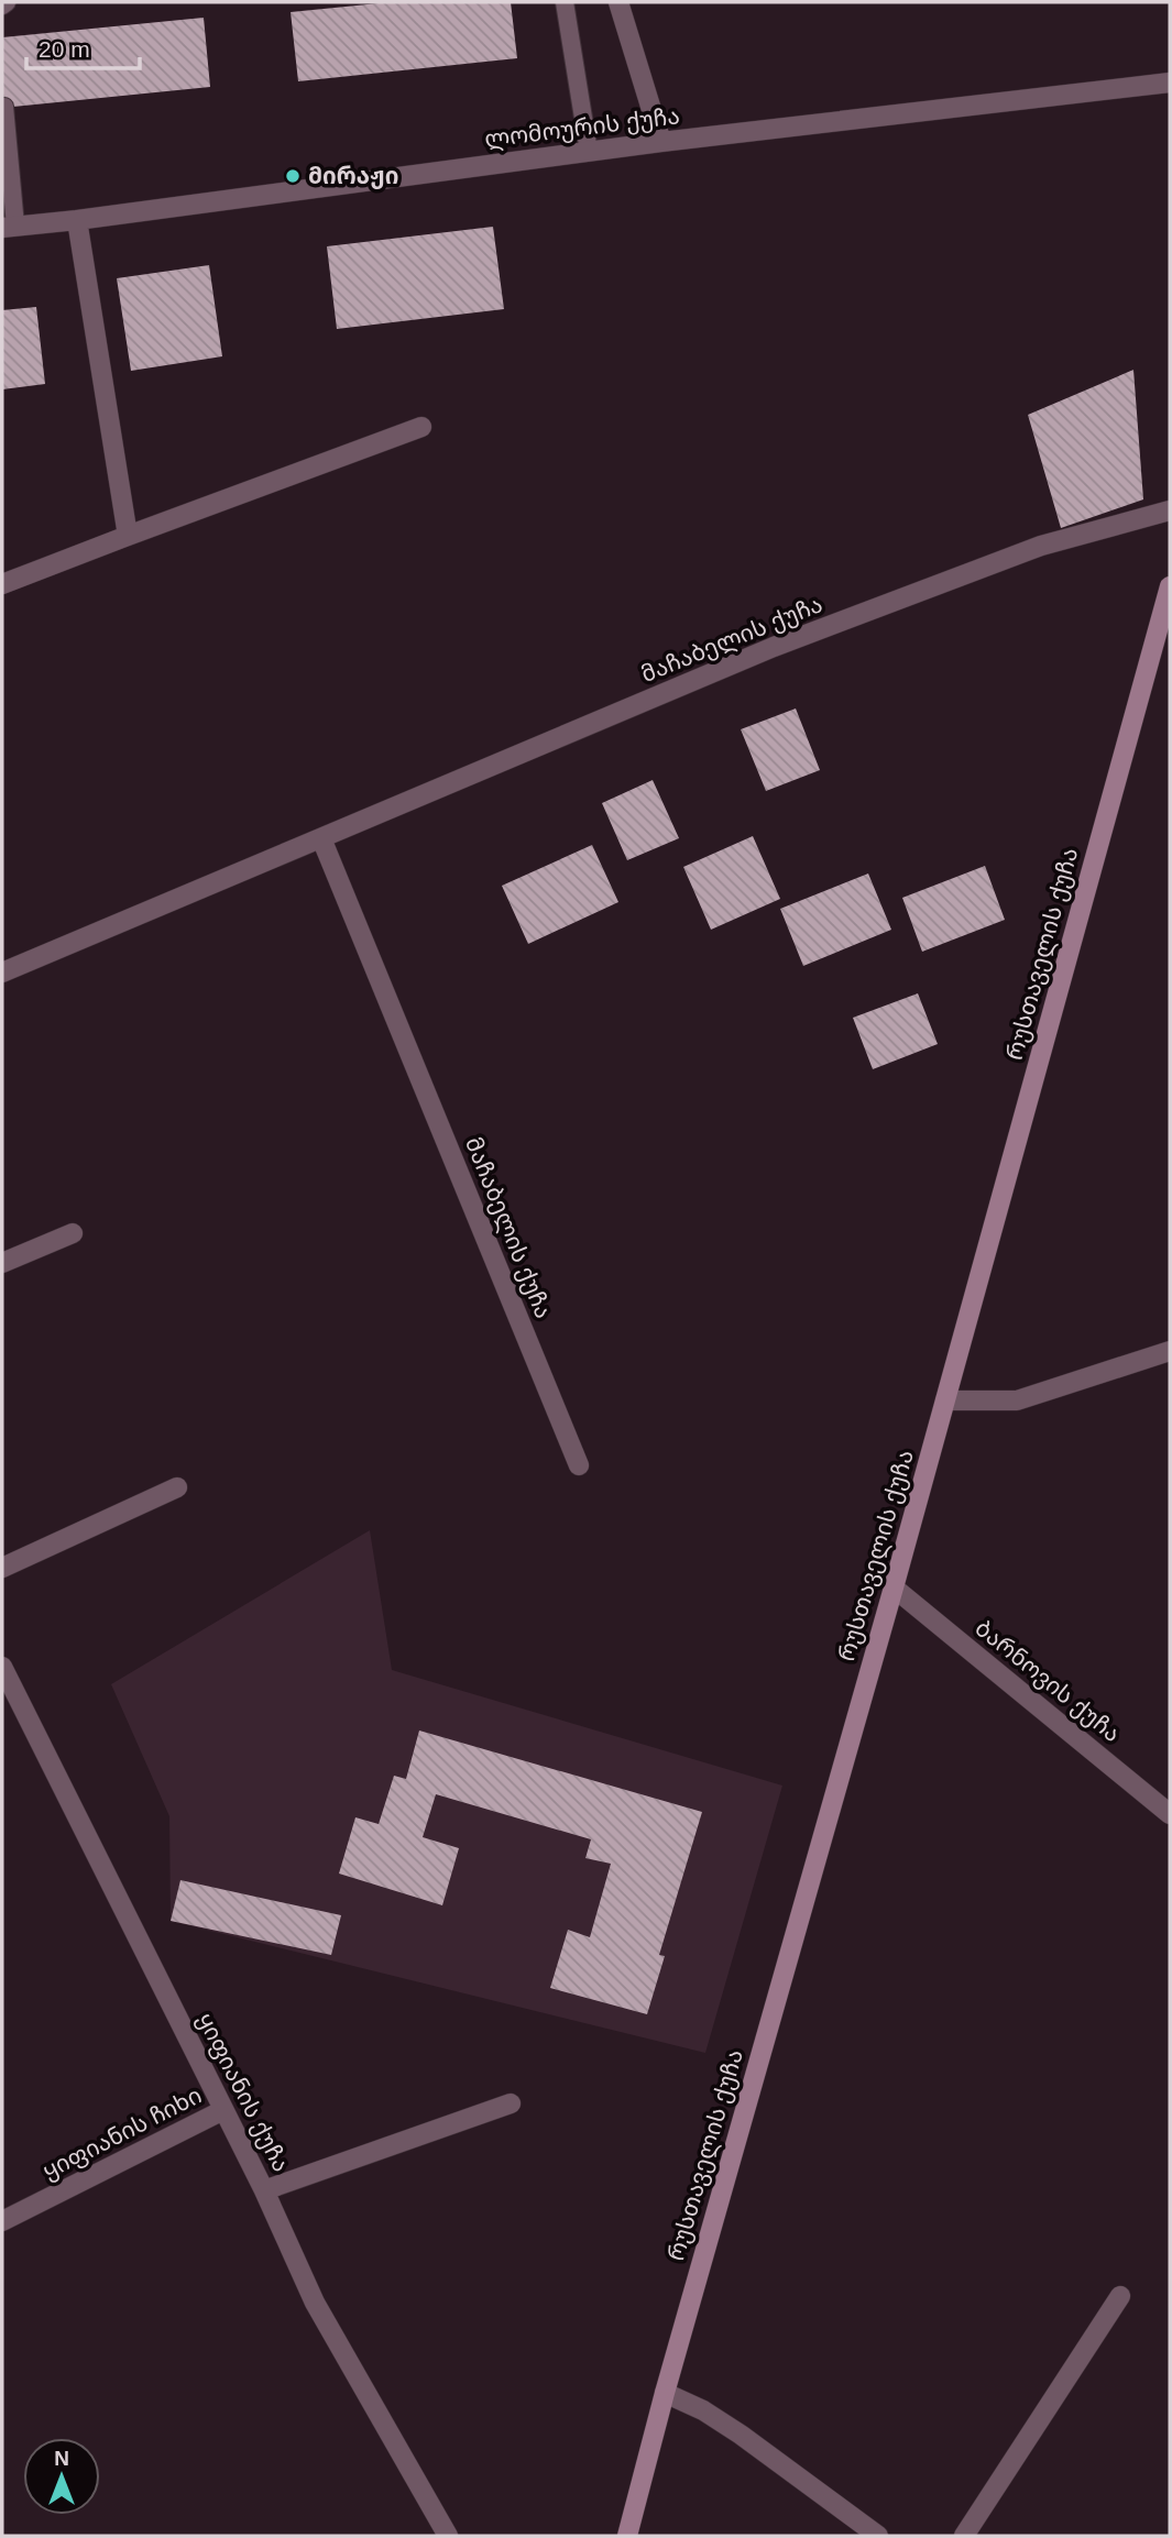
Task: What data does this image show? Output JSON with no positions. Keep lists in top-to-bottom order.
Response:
{
  "streets": {
    "main road": ["რუსთაველის ქუჩა"],
    "street": [
      "ლომოურის ქუჩა",
      "მაჩაბელის ქუჩა",
      "ბარნოვის ქუჩა",
      "ყიფიანის ქუჩა",
      "ყიფიანის ჩიხი"
    ]
  },
  "crossings": [
    ["რუსთაველის ქუჩა", "ბარნოვის ქუჩა"],
    ["ყიფიანის ქუჩა", "ყიფიანის ჩიხი"]
  ],
  "places": ["მირაჟი"],
  "scale_bar": "20 m",
  "north": "top"
}
